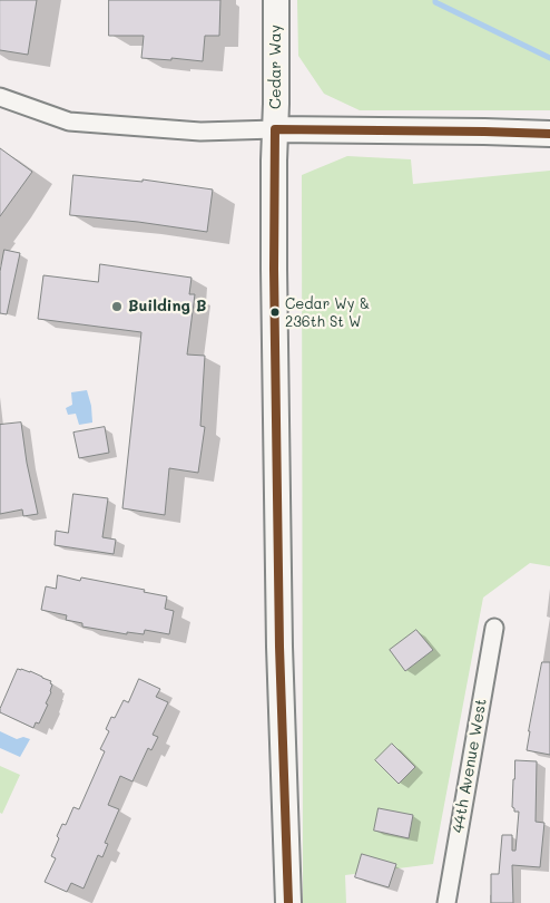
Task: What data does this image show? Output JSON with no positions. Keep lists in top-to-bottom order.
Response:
{
  "streets": {
    "main road": ["Cedar Way"],
    "street": ["44th Avenue West"]
  },
  "places": ["Building B", "Cedar Wy & 236th St W"]
}
